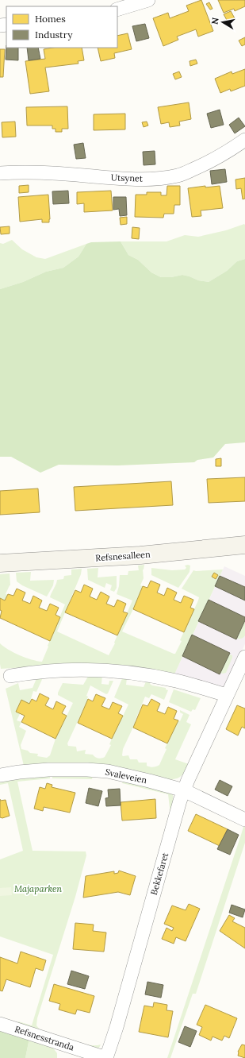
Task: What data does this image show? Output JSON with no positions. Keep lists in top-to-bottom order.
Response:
{
  "streets": {
    "street": [
      "Utsynet",
      "Refsnesalleen",
      "Svaleveien",
      "Bekkefaret",
      "Refsnesstranda"
    ]
  },
  "crossings": [
    ["Svaleveien", "Bekkefaret"],
    ["Bekkefaret", "Refsnesstranda"]
  ],
  "parks": ["Majaparken"],
  "legend": ["Homes", "Industry"],
  "north": "left"
}
